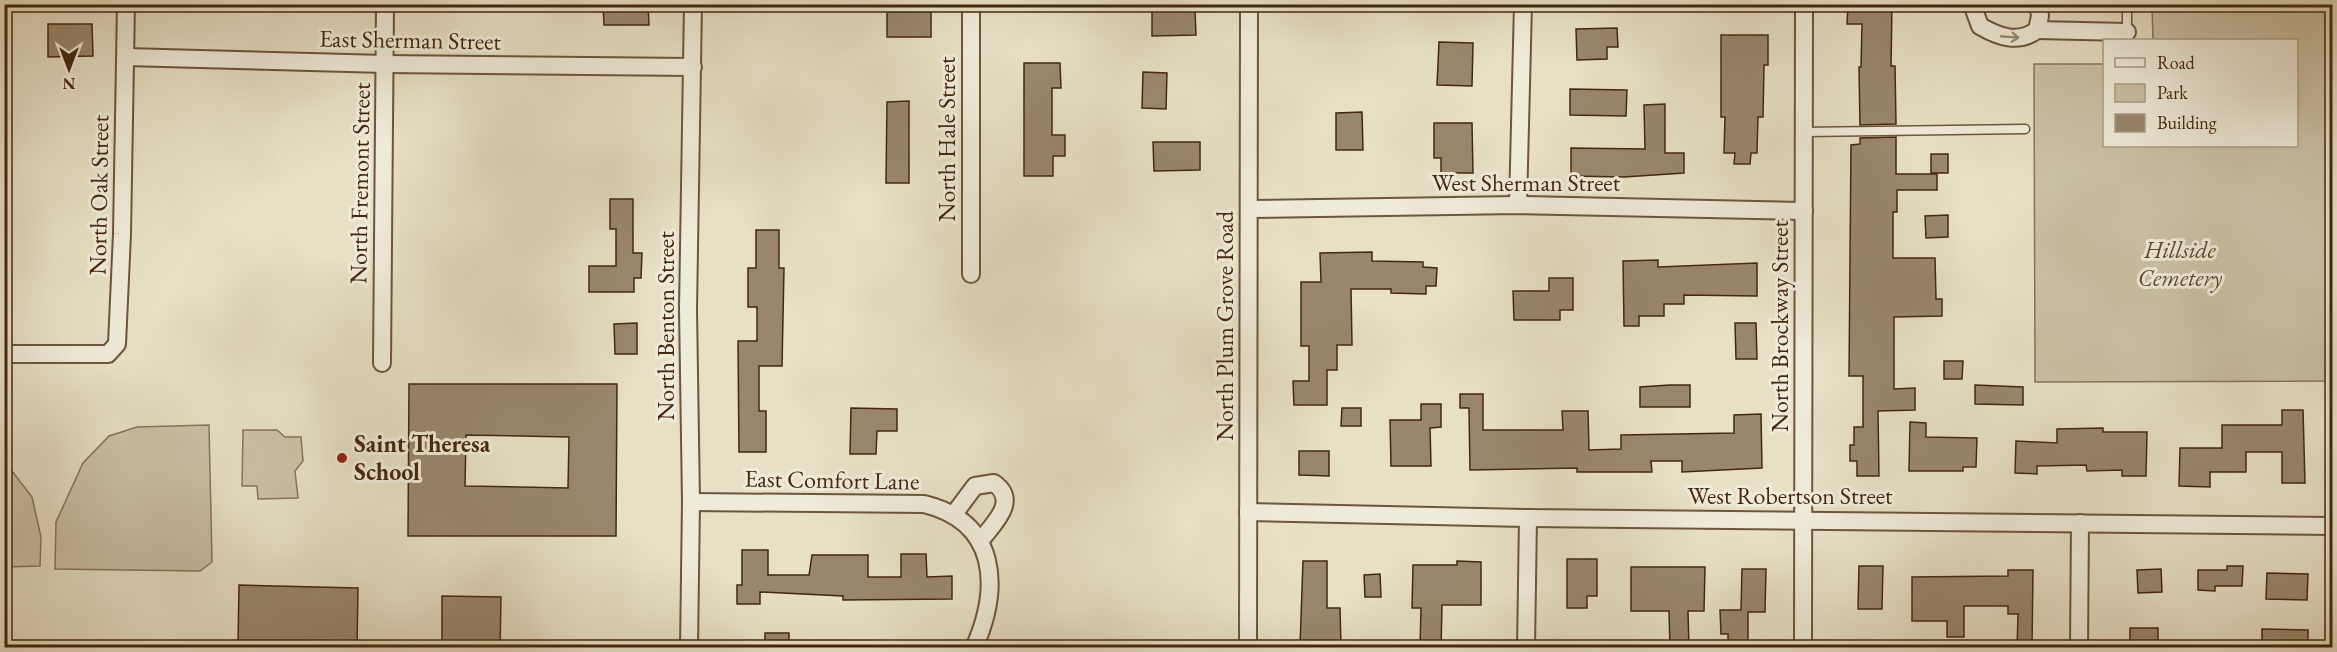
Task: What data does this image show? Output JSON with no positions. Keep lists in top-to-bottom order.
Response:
{
  "streets": {
    "street": [
      "East Sherman Street",
      "North Hale Street",
      "North Fremont Street",
      "West Sherman Street",
      "North Oak Street",
      "North Benton Street",
      "North Plum Grove Road",
      "North Brockway Street",
      "East Comfort Lane",
      "West Robertson Street"
    ]
  },
  "crossings": [
    ["East Sherman Street", "North Fremont Street"],
    ["East Sherman Street", "North Oak Street"],
    ["East Sherman Street", "North Benton Street"],
    ["West Sherman Street", "North Plum Grove Road"],
    ["West Sherman Street", "North Brockway Street"],
    ["North Benton Street", "East Comfort Lane"],
    ["North Plum Grove Road", "West Robertson Street"],
    ["North Brockway Street", "West Robertson Street"]
  ],
  "parks": ["Hillside Cemetery"],
  "places": ["Saint Theresa School"],
  "legend": ["Road", "Park", "Building"],
  "north": "bottom"
}
